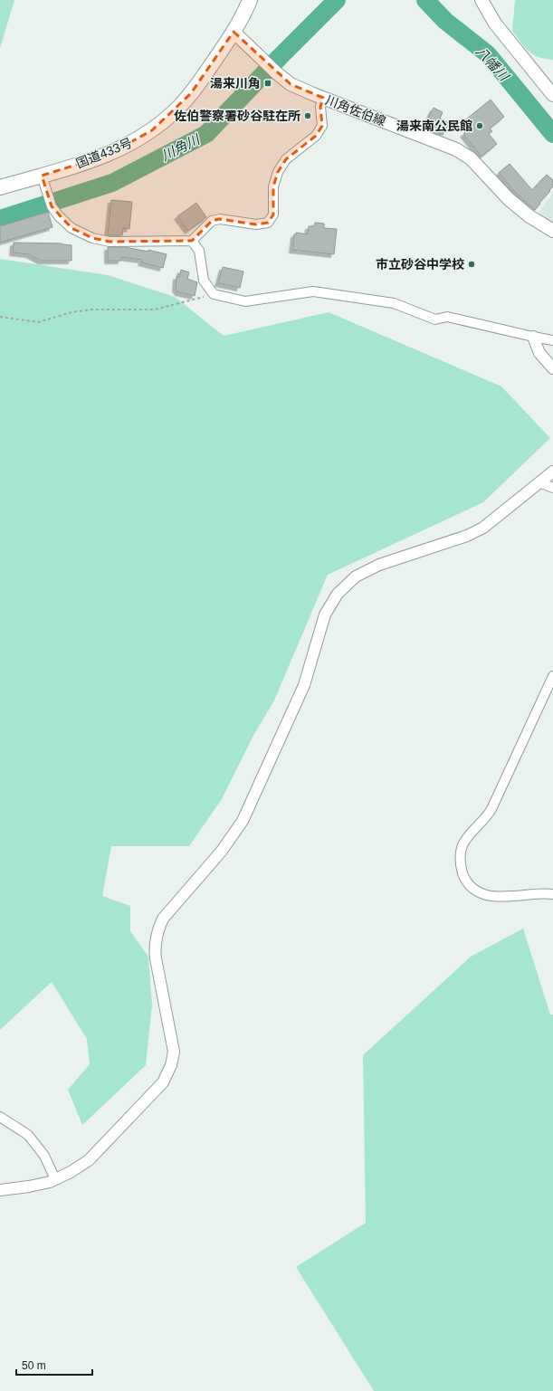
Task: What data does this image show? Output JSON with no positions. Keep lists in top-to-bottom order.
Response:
{
  "streets": {
    "highway": ["国道433号"],
    "main road": ["川角佐伯線"]
  },
  "crossings": [
    ["川角佐伯線", "国道433号"]
  ],
  "water": ["八幡川", "川角川"],
  "places": {
    "transit": ["湯来川角"],
    "other": ["佐伯警察署砂谷駐在所", "湯来南公民館", "市立砂谷中学校"]
  },
  "scale_bar": "50 m"
}
